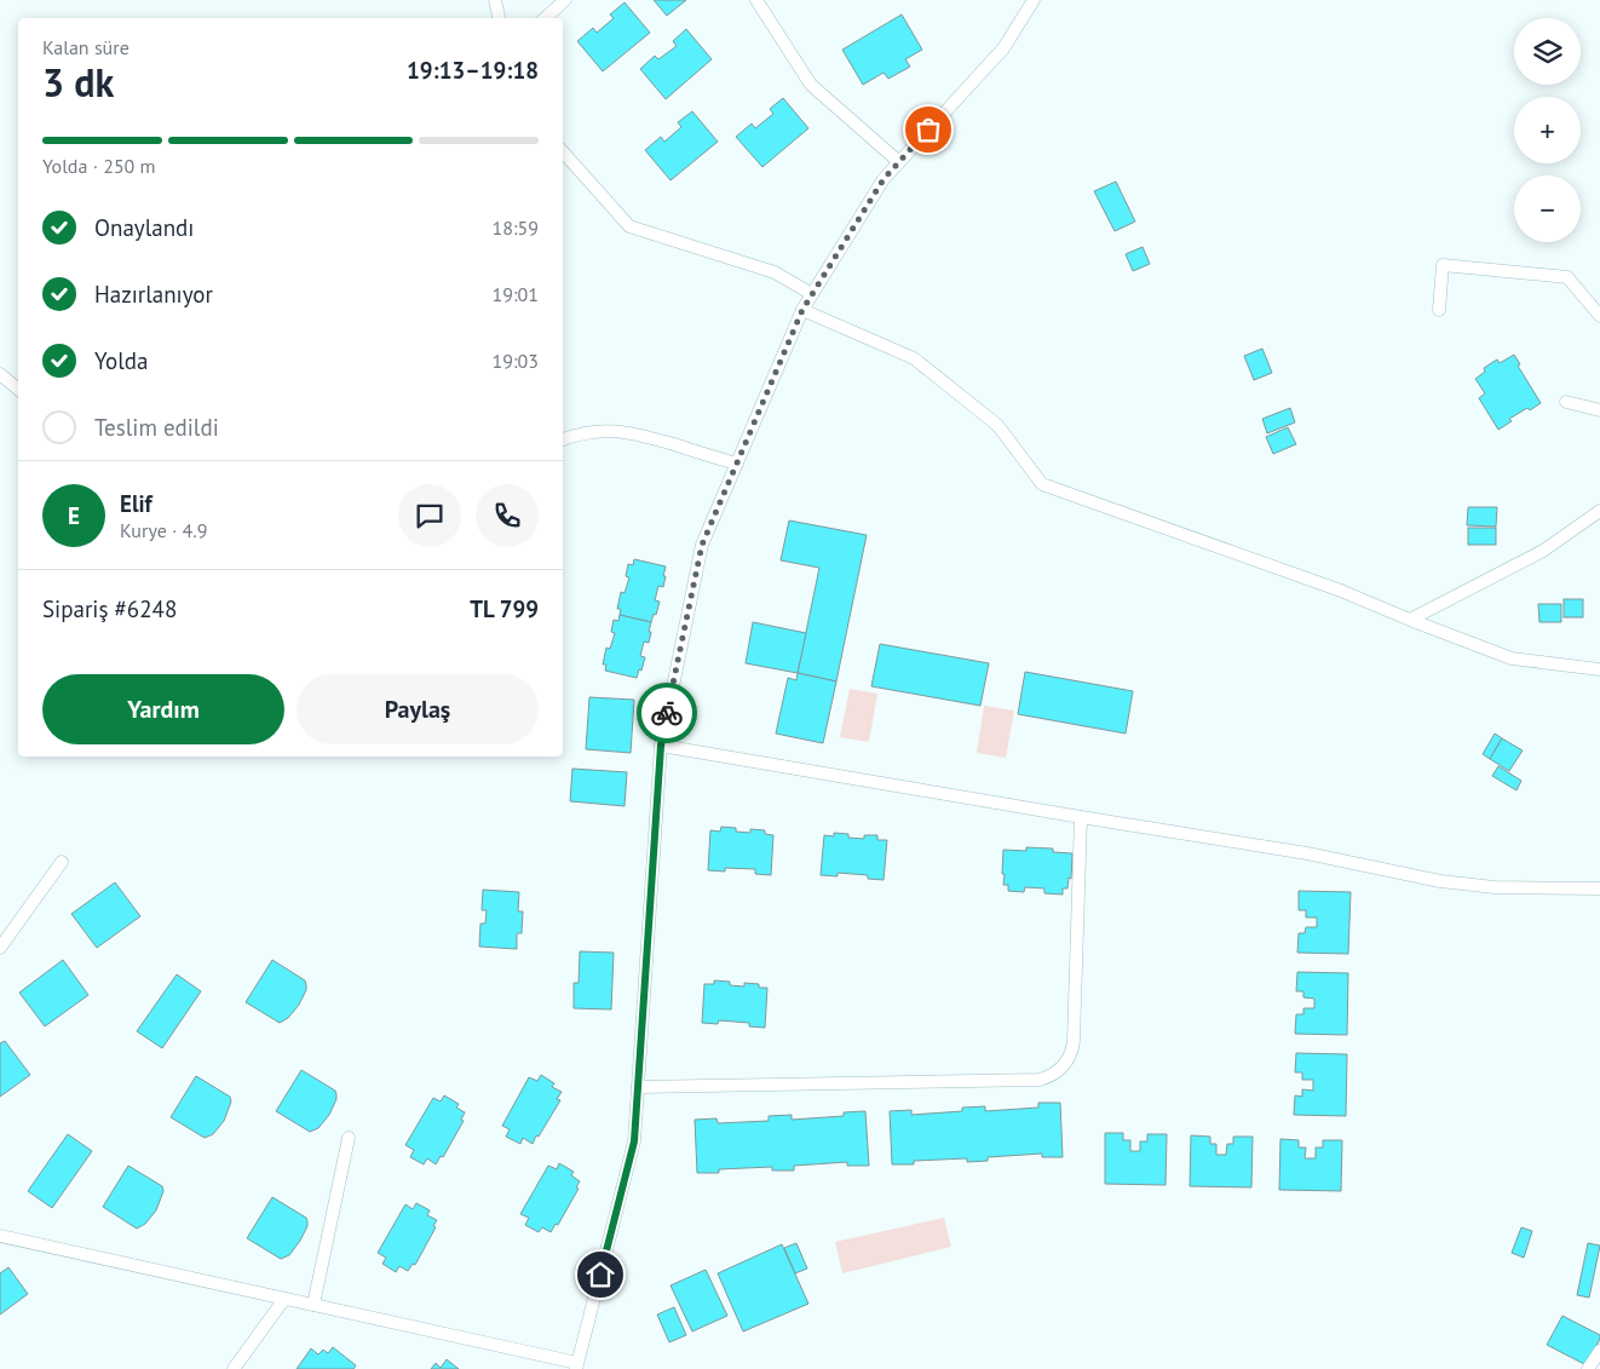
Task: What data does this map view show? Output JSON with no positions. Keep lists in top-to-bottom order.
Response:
{
  "page": {
    "map_buttons": ["+", "−"],
    "heading": ["3 dk", "Kalan süre", "19:13–19:18"],
    "panel": [
      "Elif",
      "Kurye · 4.9",
      "Sipariş #6248",
      "TL 799"
    ],
    "bar": "Yolda · 250 m",
    "list": [
      ["Onaylandı", "18:59"],
      ["Hazırlanıyor", "19:01"],
      ["Yolda", "19:03"],
      "Teslim edildi"
    ],
    "round": "E",
    "buttons": ["Yardım", "Paylaş"]
  }
}
